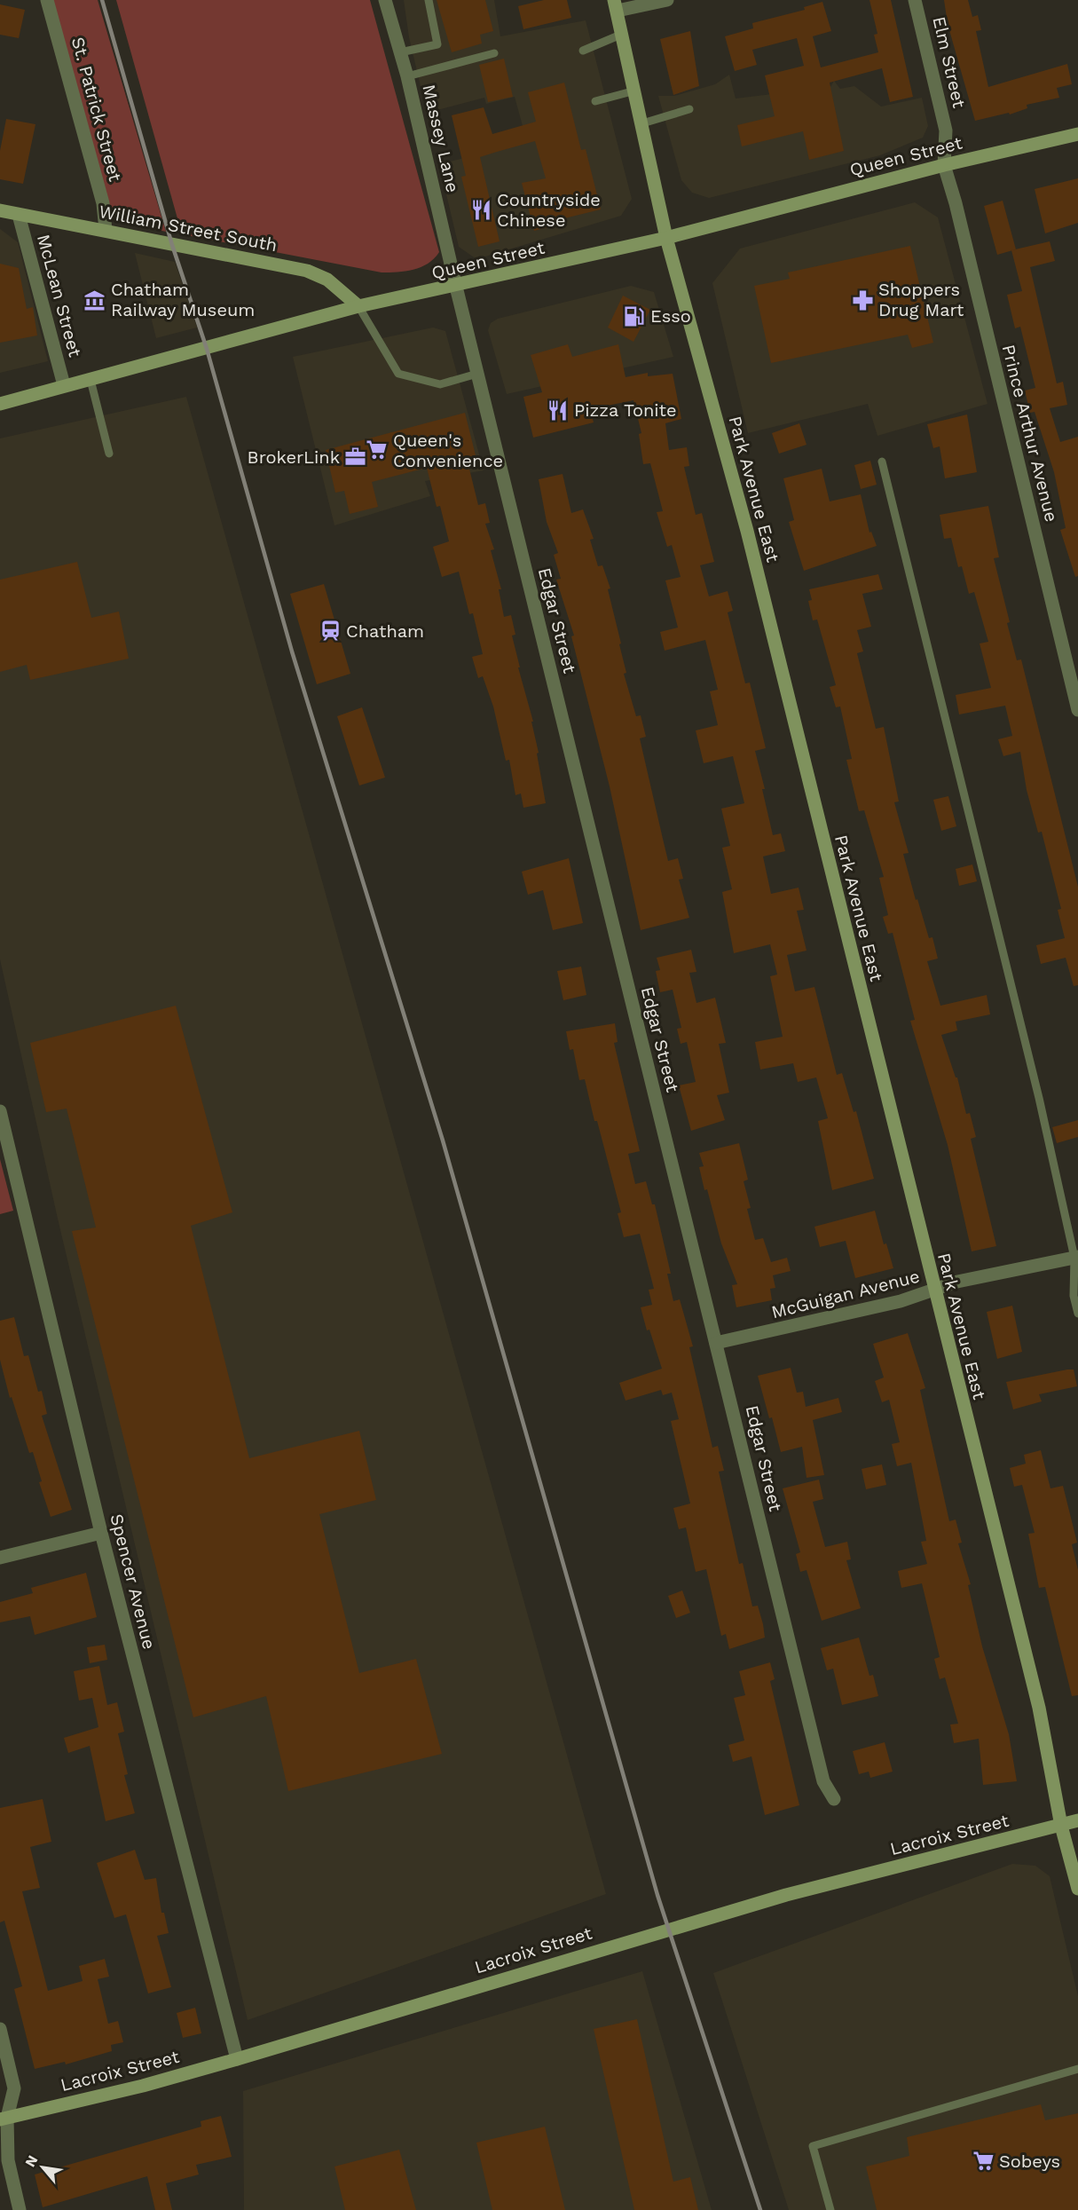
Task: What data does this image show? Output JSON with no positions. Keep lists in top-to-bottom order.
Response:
{
  "streets": {
    "main road": [
      "Queen Street",
      "William Street South",
      "Park Avenue East",
      "Lacroix Street"
    ],
    "street": [
      "Elm Street",
      "St. Patrick Street",
      "Massey Lane",
      "McLean Street",
      "Prince Arthur Avenue",
      "Edgar Street",
      "McGuigan Avenue",
      "Spencer Avenue"
    ]
  },
  "crossings": [
    ["Elm Street", "Queen Street"],
    ["Elm Street", "Prince Arthur Avenue"],
    ["St. Patrick Street", "William Street South"],
    ["Massey Lane", "Queen Street"],
    ["Massey Lane", "Edgar Street"],
    ["Queen Street", "William Street South"],
    ["Queen Street", "McLean Street"],
    ["Queen Street", "Prince Arthur Avenue"],
    ["Queen Street", "Park Avenue East"],
    ["Queen Street", "Edgar Street"],
    ["William Street South", "McLean Street"],
    ["Park Avenue East", "McGuigan Avenue"],
    ["Park Avenue East", "Lacroix Street"],
    ["Edgar Street", "McGuigan Avenue"],
    ["Spencer Avenue", "Lacroix Street"]
  ],
  "places": {
    "restaurant": ["Countryside Chinese", "Pizza Tonite"],
    "museum": ["Chatham Railway Museum"],
    "pharmacy": ["Shoppers Drug Mart"],
    "fuel station": ["Esso"],
    "supermarket": ["Queen's Convenience", "Sobeys"],
    "office": ["BrokerLink"],
    "station": ["Chatham"]
  },
  "north": "top left"
}
